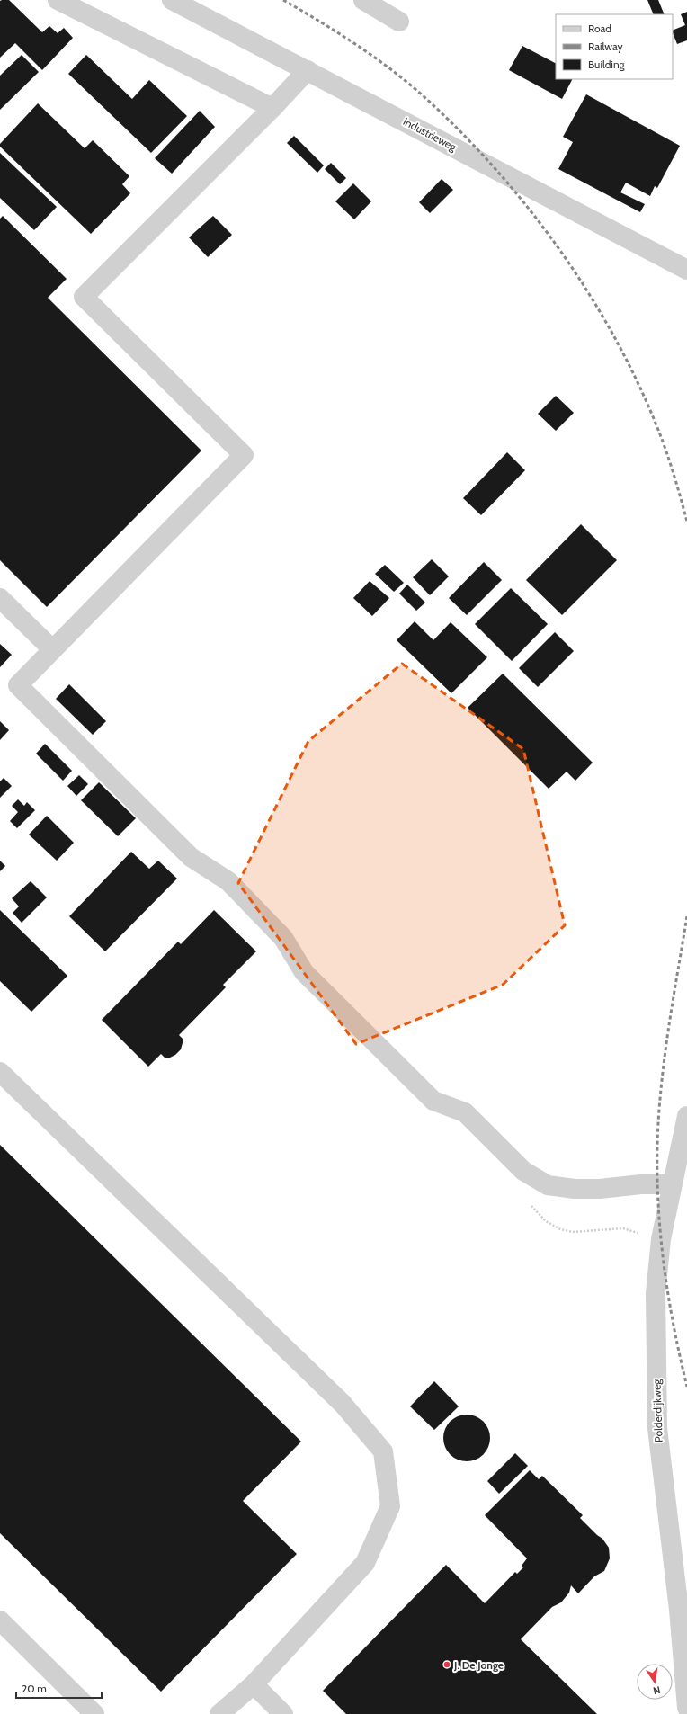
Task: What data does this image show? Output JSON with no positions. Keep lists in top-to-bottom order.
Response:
{
  "streets": {
    "street": ["Industrieweg", "Polderdijkweg"]
  },
  "places": ["J. De Jonge"],
  "legend": ["Road", "Railway", "Building"],
  "scale_bar": "20 m",
  "north": "bottom"
}
